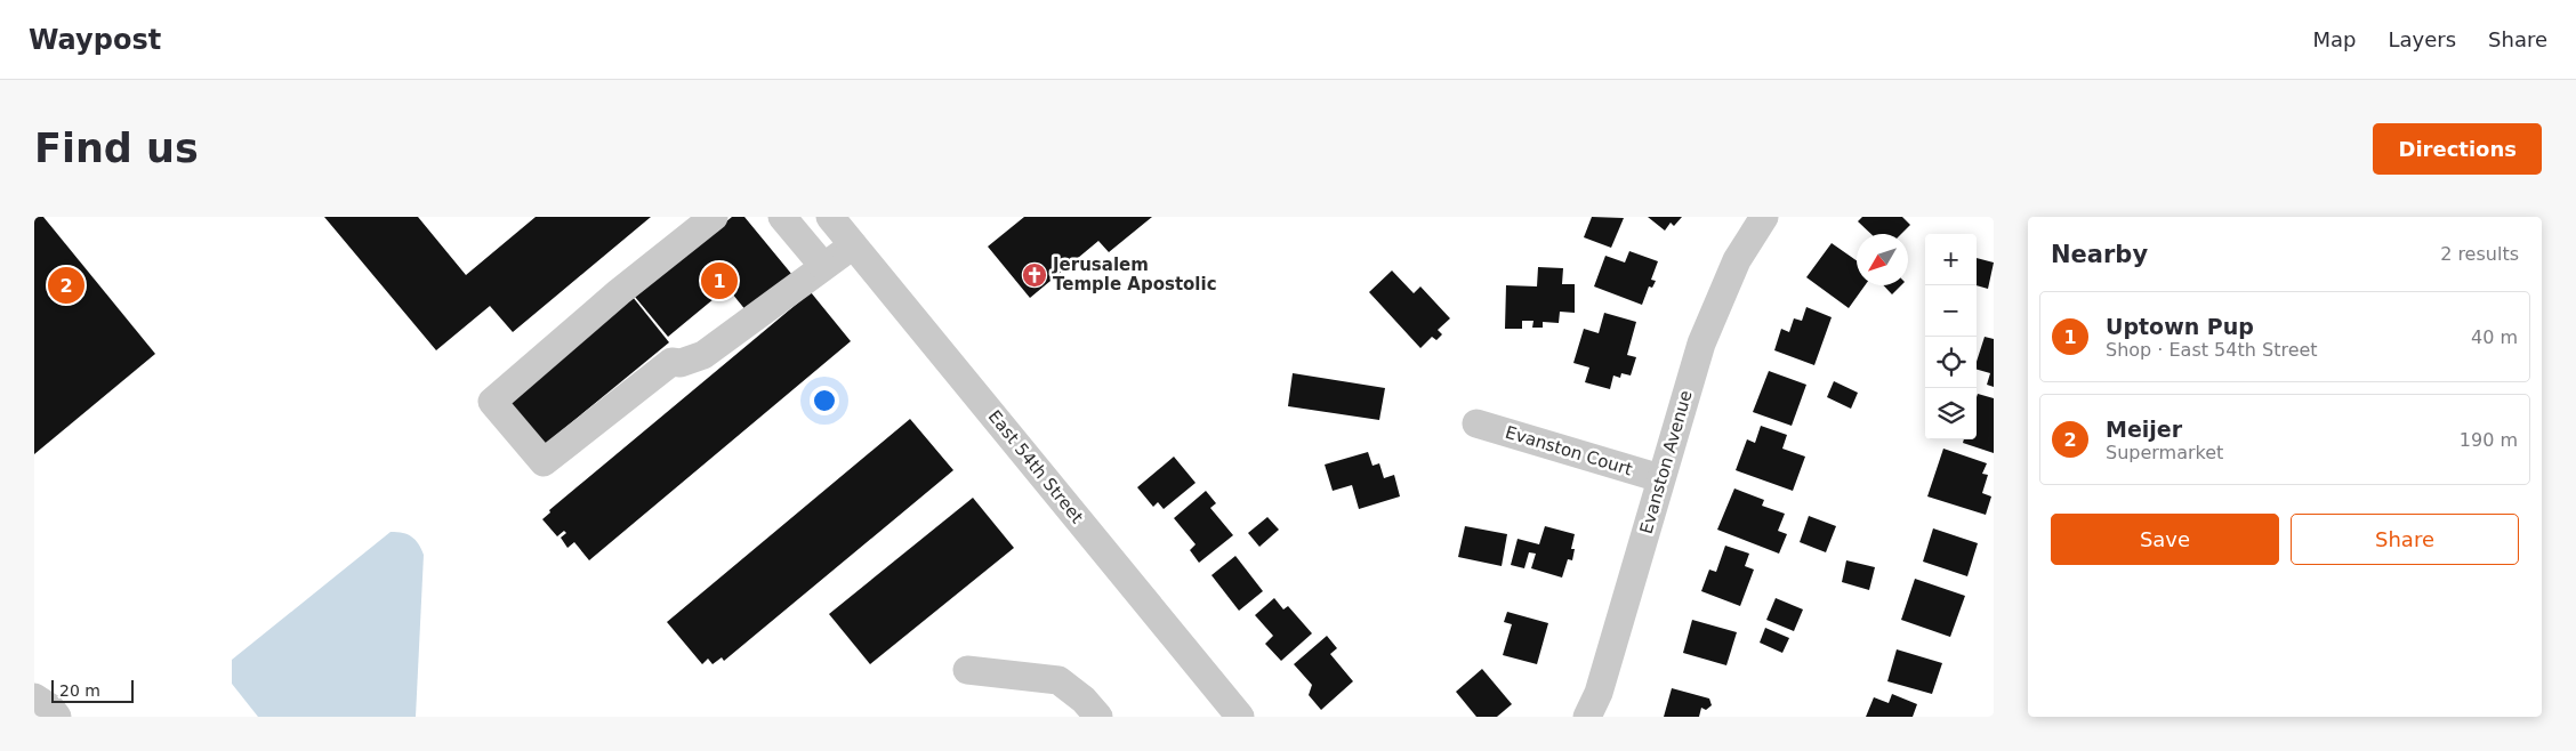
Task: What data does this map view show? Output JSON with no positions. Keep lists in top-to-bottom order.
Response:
{
  "streets": {
    "street": ["Evanston Court", "Evanston Avenue", "East 54th Street"]
  },
  "crossings": [
    ["Evanston Court", "Evanston Avenue"]
  ],
  "places": {
    "church": ["Jerusalem Temple Apostolic"]
  },
  "scale_bar": "20 m",
  "north": "bottom left",
  "page": {
    "header": "Waypost",
    "nav": ["Map", "Layers", "Share"],
    "buttons": [
      "Directions",
      ["Save", "Share"]
    ],
    "title": "Find us",
    "heading": ["Nearby", "2 results"],
    "map_buttons": ["+", "−"],
    "pins": ["1", "2"],
    "list": [
      {
        "mark": "1",
        "name": "Uptown Pup",
        "note": "Shop · East 54th Street",
        "value": "40 m"
      },
      {
        "mark": "2",
        "name": "Meijer",
        "note": "Supermarket",
        "value": "190 m"
      }
    ],
    "scale": "20 m"
  }
}
